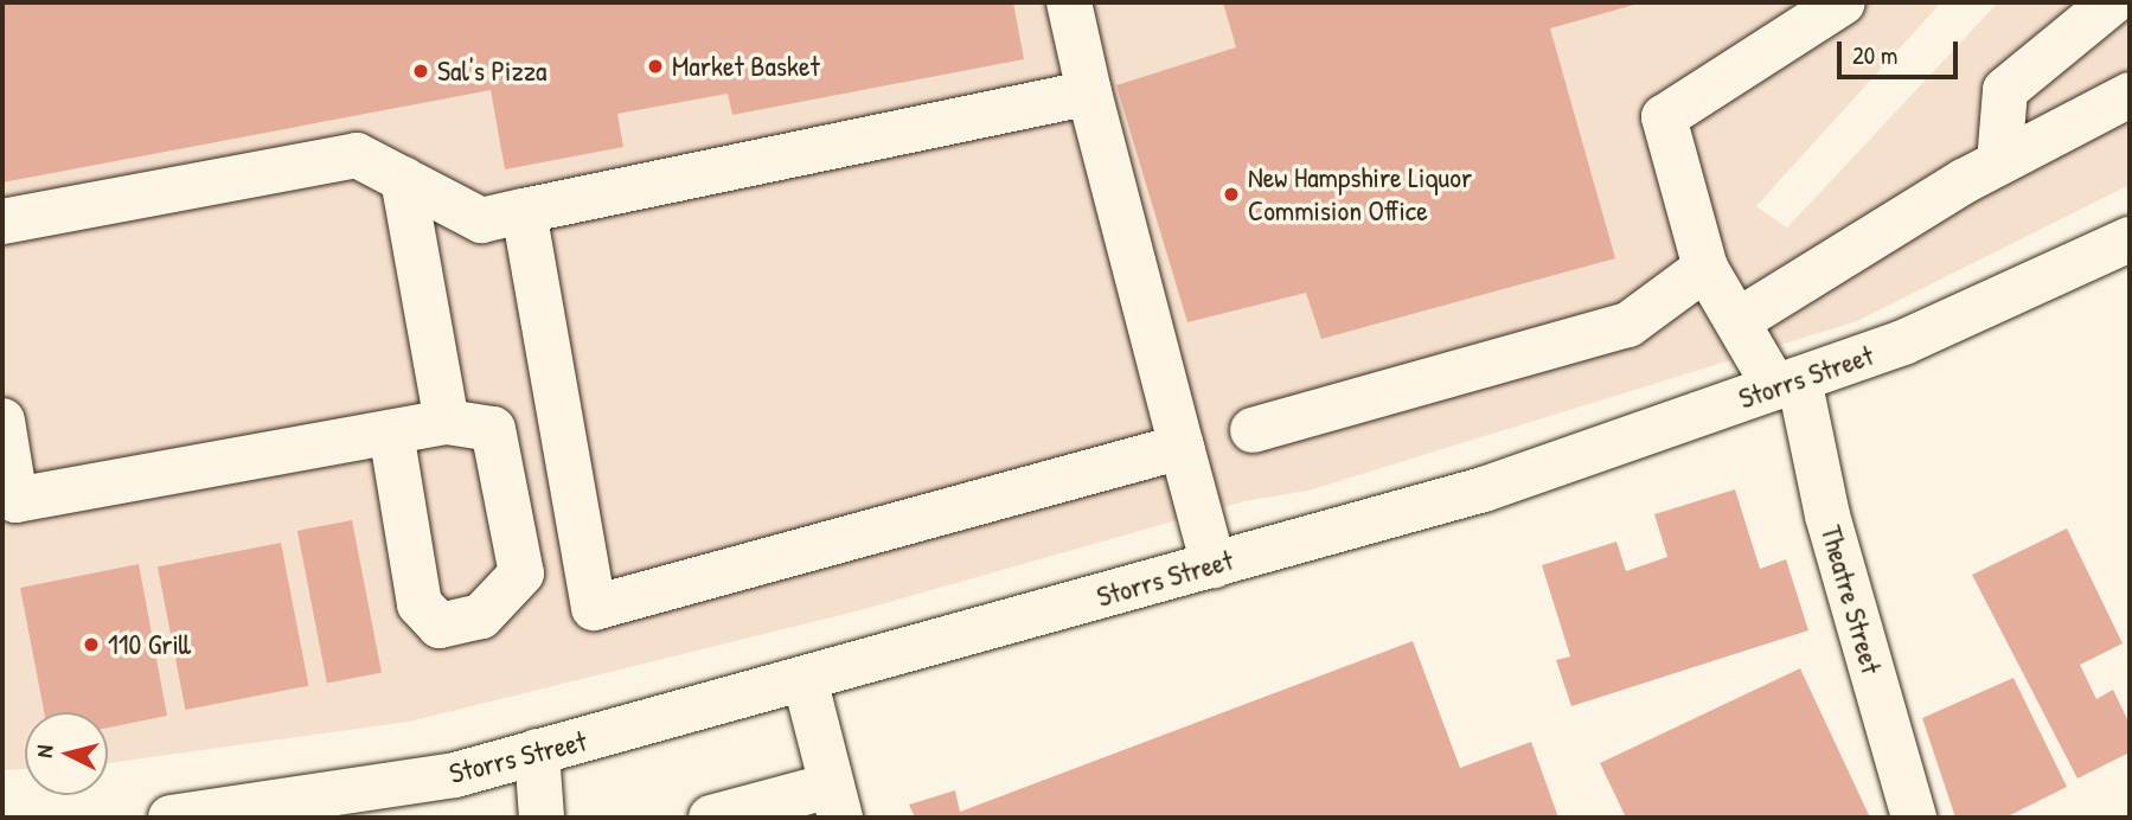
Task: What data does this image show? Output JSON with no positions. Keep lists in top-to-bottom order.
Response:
{
  "streets": {
    "street": ["Storrs Street", "Theatre Street"]
  },
  "crossings": [
    ["Storrs Street", "Theatre Street"]
  ],
  "places": [
    "Market Basket",
    "Sal's Pizza",
    "New Hampshire Liquor Commision Office",
    "110 Grill"
  ],
  "scale_bar": "20 m",
  "north": "left"
}
